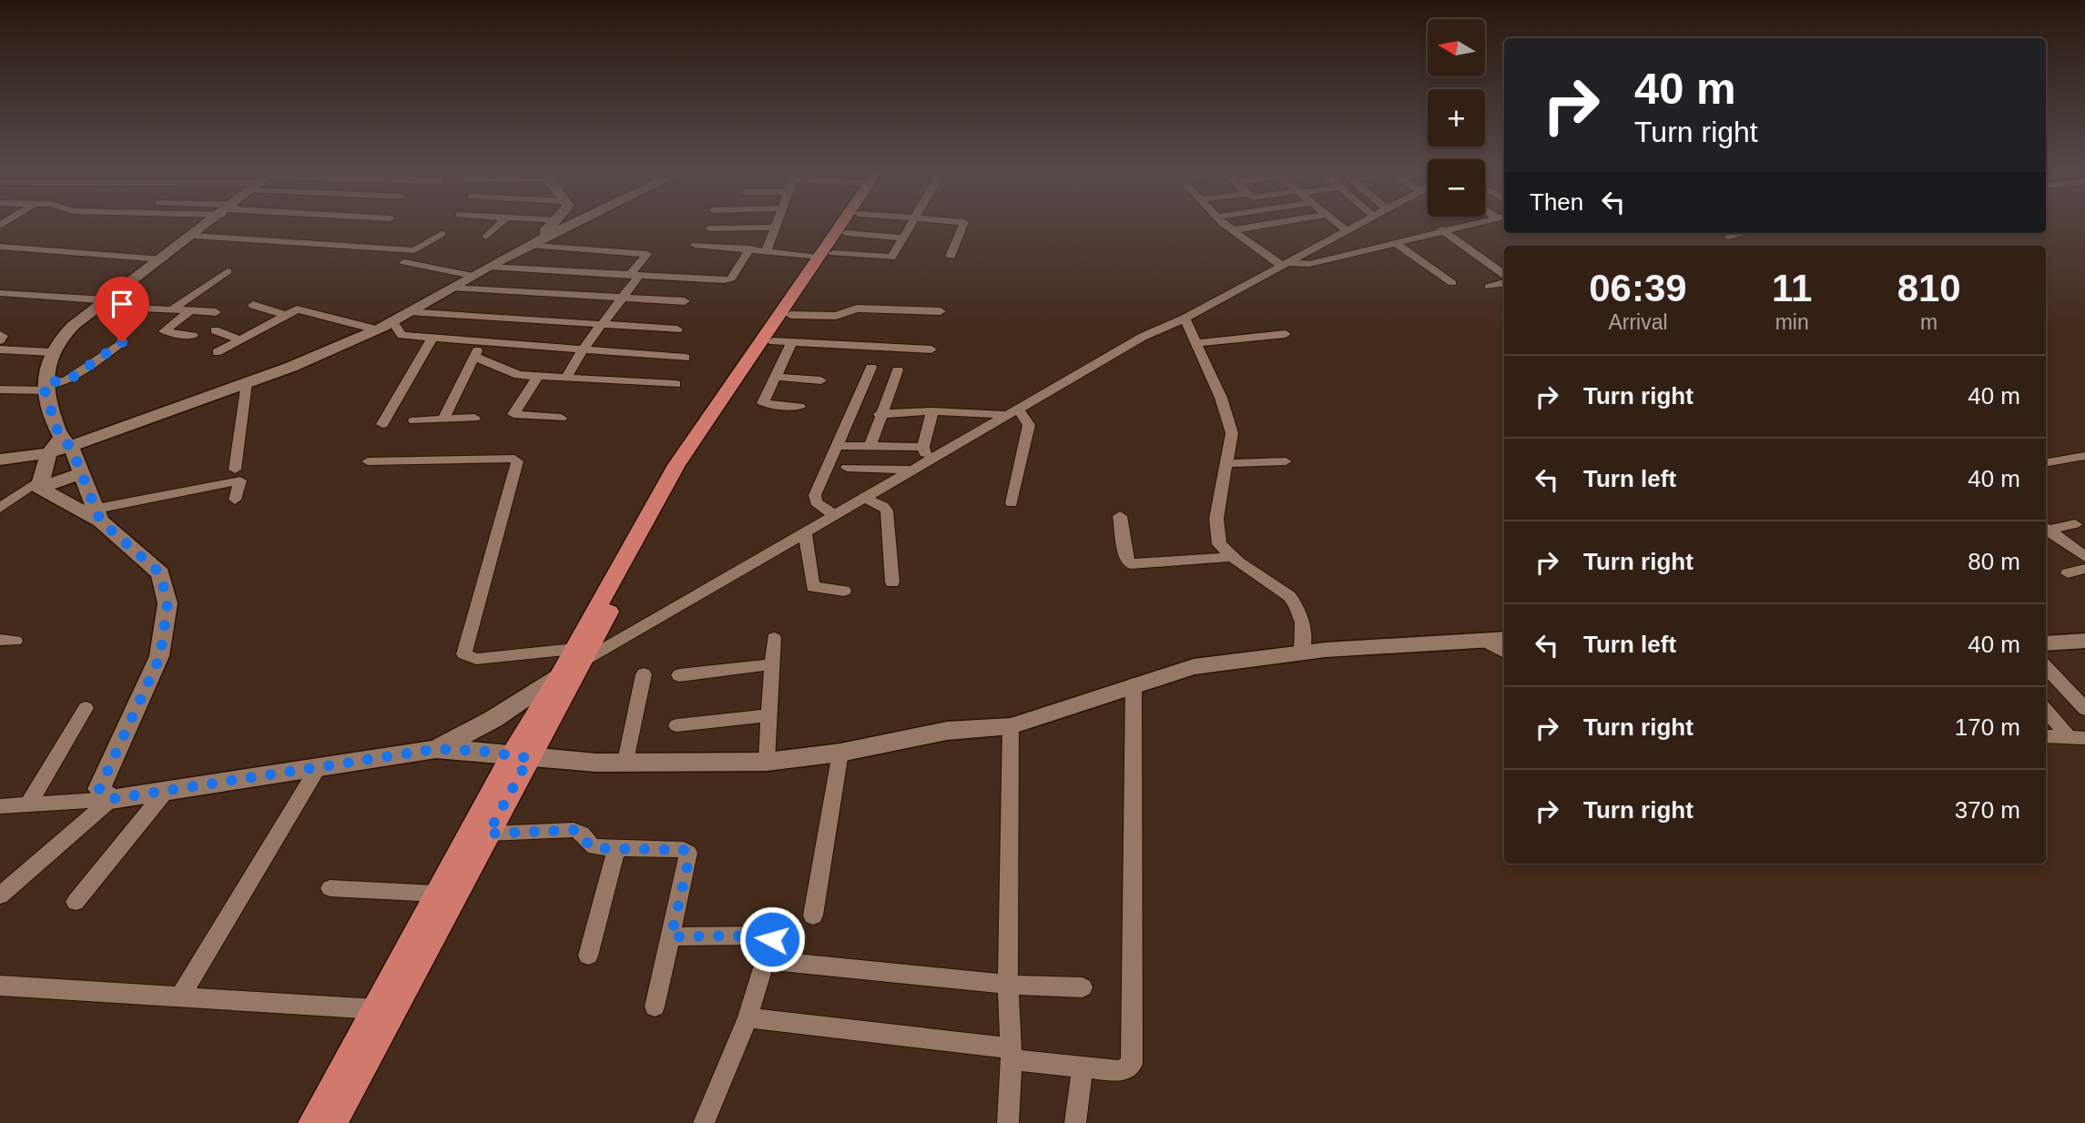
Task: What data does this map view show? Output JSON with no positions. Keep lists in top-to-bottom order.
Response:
{
  "north": "left",
  "page": {
    "map_buttons": ["+", "−"],
    "turn": ["40 m", "Turn right"],
    "then": "Then",
    "eta": [
      "06:39",
      "Arrival",
      "11",
      "min",
      "810",
      "m"
    ],
    "list": [
      {
        "name": "Turn right",
        "value": "40 m"
      },
      {
        "name": "Turn left",
        "value": "40 m"
      },
      {
        "name": "Turn right",
        "value": "80 m"
      },
      {
        "name": "Turn left",
        "value": "40 m"
      },
      {
        "name": "Turn right",
        "value": "170 m"
      },
      {
        "name": "Turn right",
        "value": "370 m"
      }
    ]
  }
}
